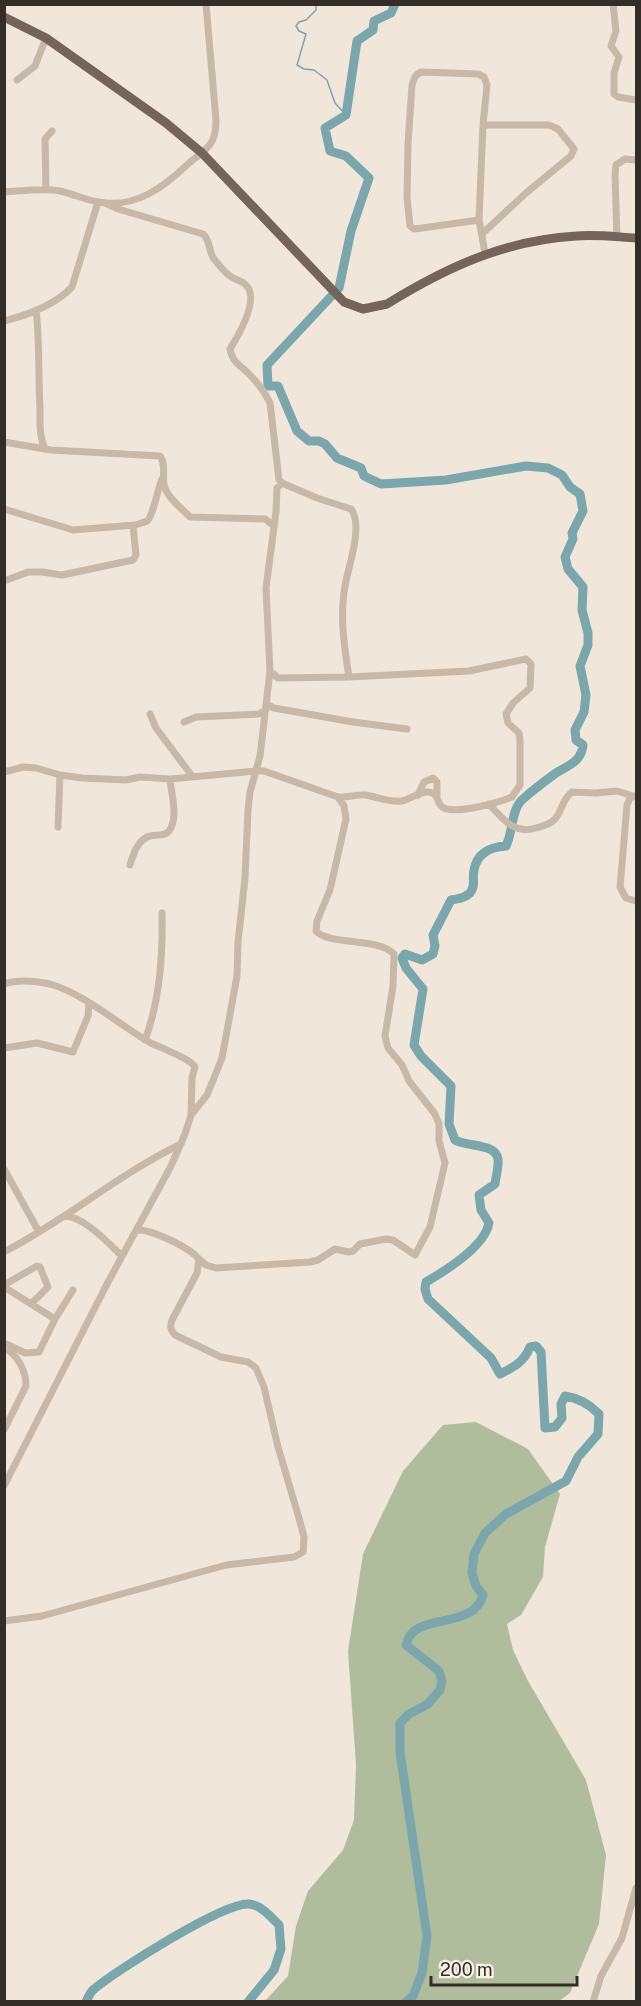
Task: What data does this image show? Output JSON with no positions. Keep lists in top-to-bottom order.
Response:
{
  "scale_bar": "200 m"
}
